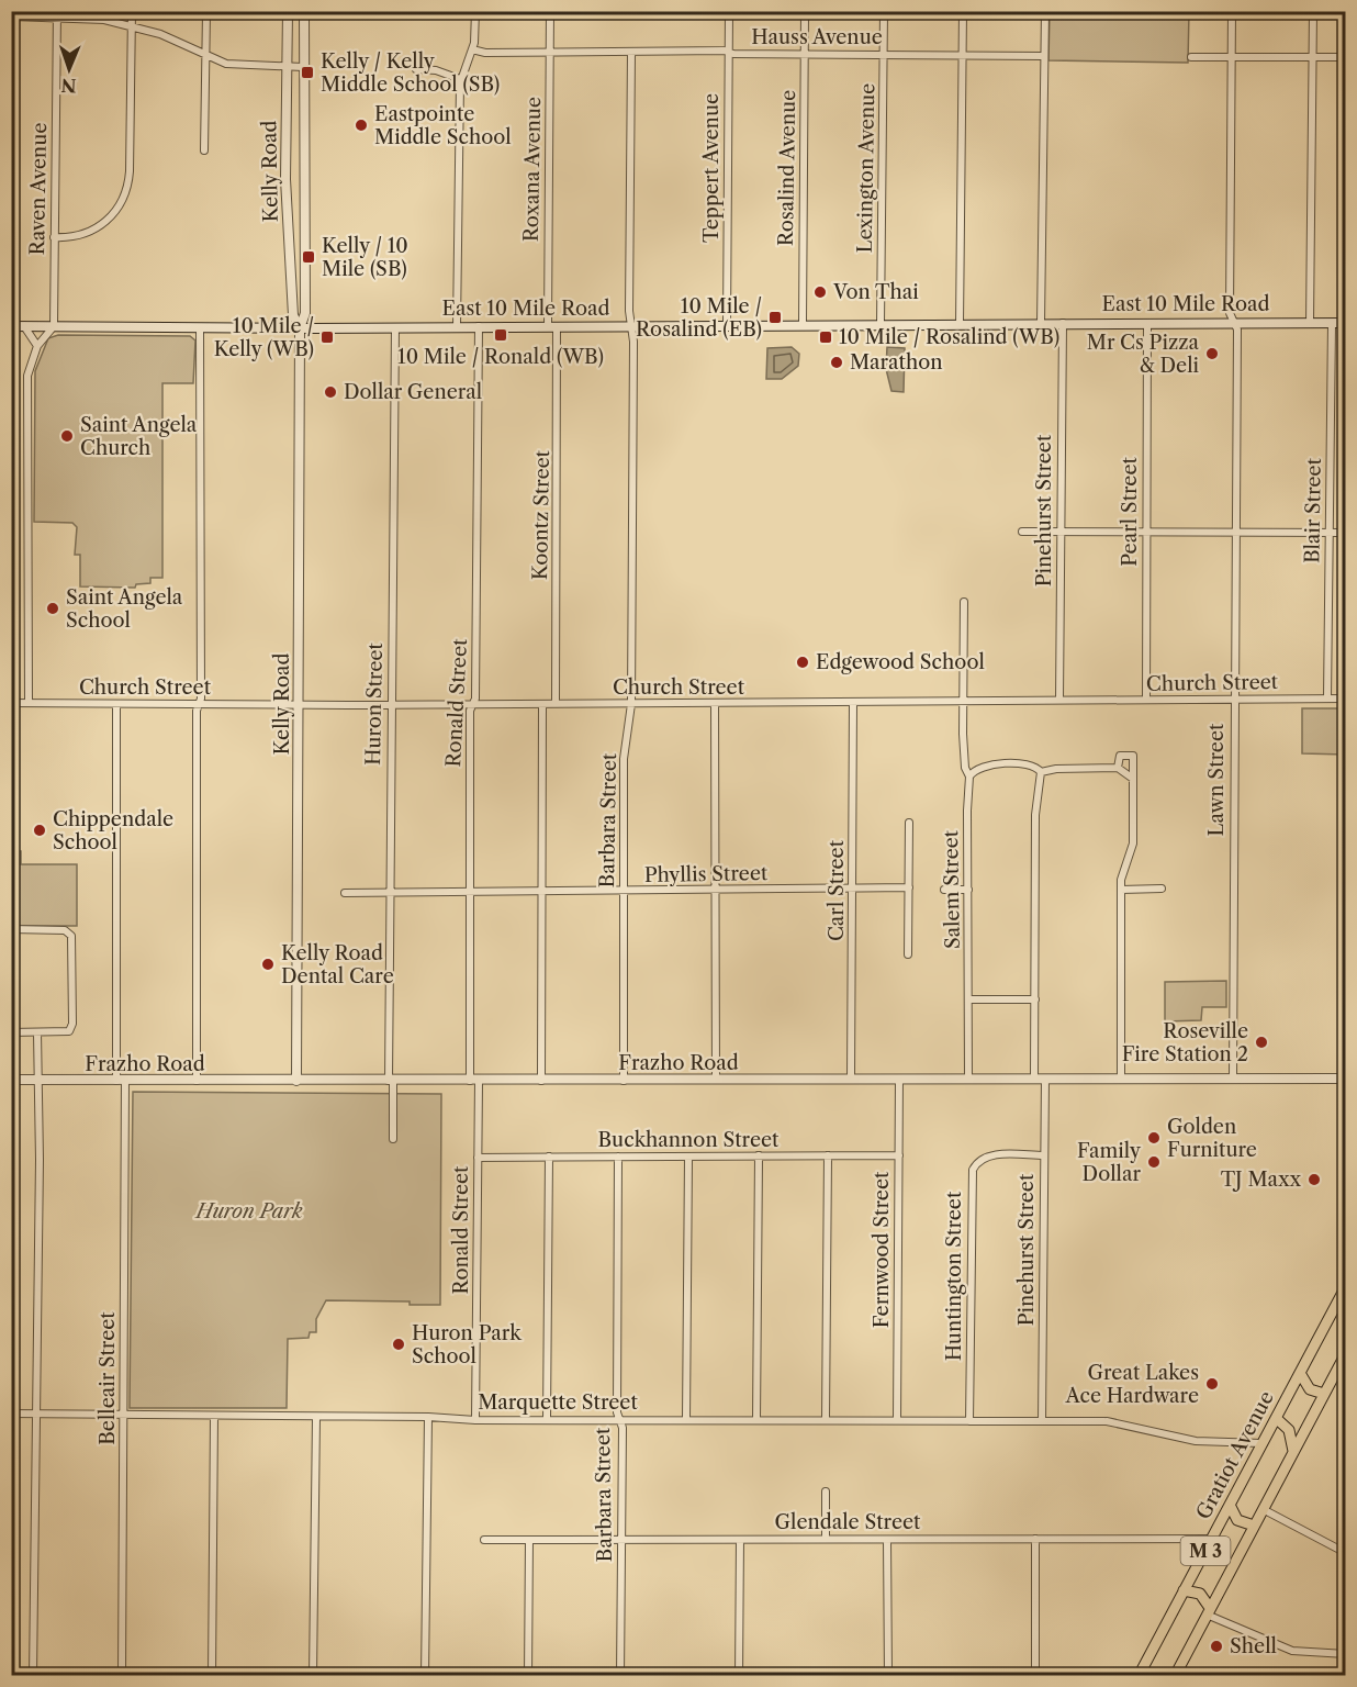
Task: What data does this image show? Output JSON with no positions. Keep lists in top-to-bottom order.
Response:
{
  "streets": {
    "main road": ["East 10 Mile Road", "Gratiot Avenue", "M 3"],
    "street": [
      "Hauss Avenue",
      "Teppert Avenue",
      "Rosalind Avenue",
      "Lexington Avenue",
      "Roxana Avenue",
      "Kelly Road",
      "Raven Avenue",
      "Pinehurst Street",
      "Blair Street",
      "Pearl Street",
      "Koontz Street",
      "Church Street",
      "Ronald Street",
      "Huron Street",
      "Lawn Street",
      "Barbara Street",
      "Phyllis Street",
      "Salem Street",
      "Carl Street",
      "Frazho Road",
      "Buckhannon Street",
      "Fernwood Street",
      "Huntington Street",
      "Belleair Street",
      "Marquette Street",
      "Glendale Street"
    ]
  },
  "crossings": [
    ["Hauss Avenue", "Teppert Avenue"],
    ["Hauss Avenue", "Rosalind Avenue"],
    ["Hauss Avenue", "Lexington Avenue"],
    ["Hauss Avenue", "Roxana Avenue"],
    ["Hauss Avenue", "Barbara Street"],
    ["Teppert Avenue", "East 10 Mile Road"],
    ["Rosalind Avenue", "East 10 Mile Road"],
    ["Lexington Avenue", "East 10 Mile Road"],
    ["Roxana Avenue", "East 10 Mile Road"],
    ["Roxana Avenue", "Koontz Street"],
    ["Kelly Road", "East 10 Mile Road"],
    ["Kelly Road", "Church Street"],
    ["Kelly Road", "Frazho Road"],
    ["Raven Avenue", "East 10 Mile Road"],
    ["East 10 Mile Road", "Pinehurst Street"],
    ["East 10 Mile Road", "Blair Street"],
    ["East 10 Mile Road", "Pearl Street"],
    ["East 10 Mile Road", "Koontz Street"],
    ["East 10 Mile Road", "Ronald Street"],
    ["East 10 Mile Road", "Huron Street"],
    ["East 10 Mile Road", "Lawn Street"],
    ["East 10 Mile Road", "Barbara Street"],
    ["Pinehurst Street", "Church Street"],
    ["Pinehurst Street", "Frazho Road"],
    ["Pinehurst Street", "Huntington Street"],
    ["Pinehurst Street", "Marquette Street"],
    ["Blair Street", "Church Street"],
    ["Pearl Street", "Church Street"],
    ["Koontz Street", "Church Street"],
    ["Church Street", "Ronald Street"],
    ["Church Street", "Huron Street"],
    ["Church Street", "Lawn Street"],
    ["Church Street", "Barbara Street"],
    ["Church Street", "Salem Street"],
    ["Church Street", "Carl Street"],
    ["Church Street", "Belleair Street"],
    ["Ronald Street", "Phyllis Street"],
    ["Ronald Street", "Frazho Road"],
    ["Ronald Street", "Buckhannon Street"],
    ["Ronald Street", "Marquette Street"],
    ["Huron Street", "Phyllis Street"],
    ["Huron Street", "Frazho Road"],
    ["Lawn Street", "Frazho Road"],
    ["Barbara Street", "Phyllis Street"],
    ["Barbara Street", "Frazho Road"],
    ["Barbara Street", "Buckhannon Street"],
    ["Barbara Street", "Marquette Street"],
    ["Barbara Street", "Glendale Street"],
    ["Phyllis Street", "Carl Street"],
    ["Salem Street", "Frazho Road"],
    ["Carl Street", "Frazho Road"],
    ["Frazho Road", "Fernwood Street"],
    ["Frazho Road", "Belleair Street"],
    ["Buckhannon Street", "Fernwood Street"],
    ["Fernwood Street", "Marquette Street"],
    ["Huntington Street", "Marquette Street"],
    ["Belleair Street", "Marquette Street"],
    ["Marquette Street", "Gratiot Avenue"],
    ["Gratiot Avenue", "Glendale Street"]
  ],
  "parks": ["Huron Park"],
  "places": {
    "transit": [
      "Kelly / Kelly Middle School (SB)",
      "Kelly / 10 Mile (SB)",
      "10 Mile / Rosalind (EB)",
      "10 Mile / Ronald (WB)",
      "10 Mile / Kelly (WB)",
      "10 Mile / Rosalind (WB)"
    ],
    "other": [
      "Eastpointe Middle School",
      "Von Thai",
      "Mr Cs Pizza & Deli",
      "Marathon",
      "Dollar General",
      "Saint Angela Church",
      "Saint Angela School",
      "Edgewood School",
      "Chippendale School",
      "Kelly Road Dental Care",
      "Roseville Fire Station 2",
      "Golden Furniture",
      "Family Dollar",
      "TJ Maxx",
      "Huron Park School",
      "Great Lakes Ace Hardware",
      "Shell"
    ]
  },
  "north": "bottom"
}
